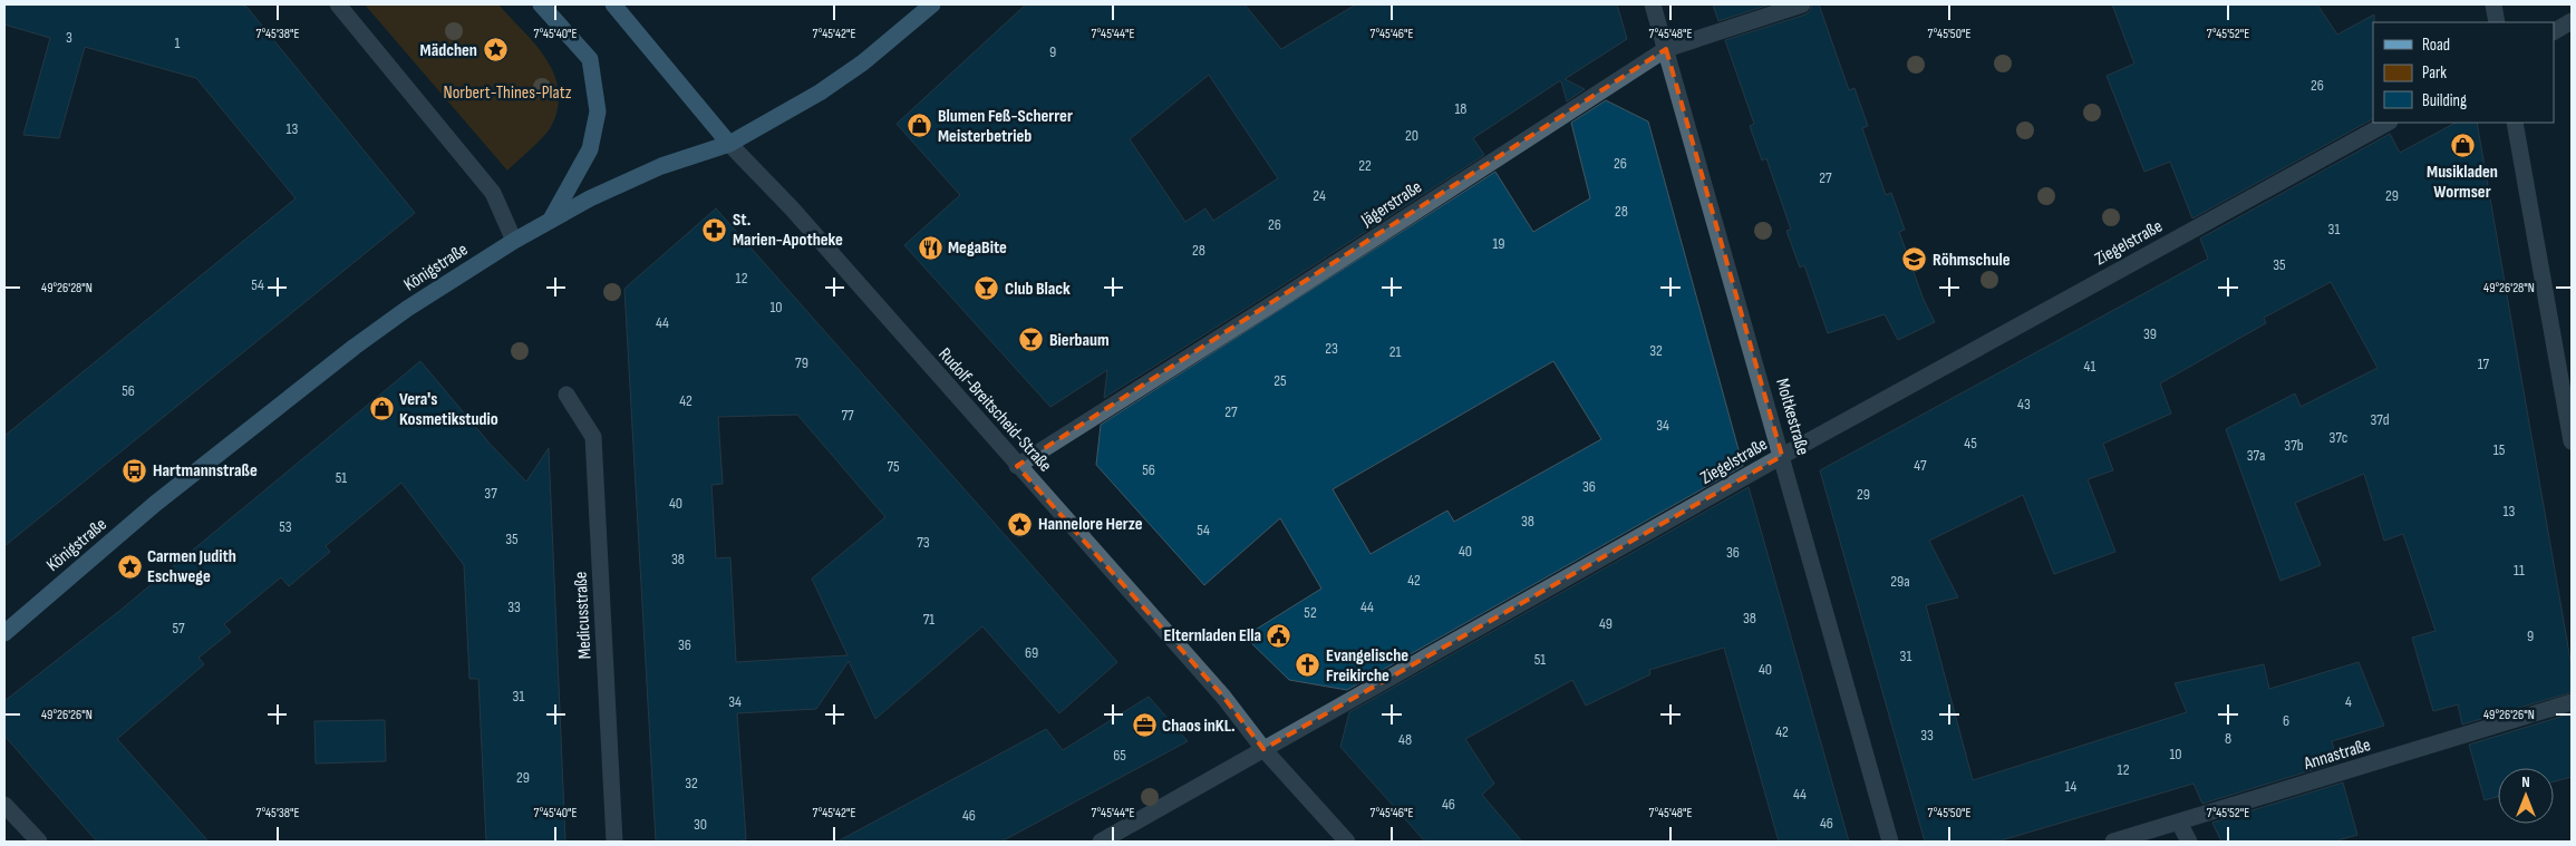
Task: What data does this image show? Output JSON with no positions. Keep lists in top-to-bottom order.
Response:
{
  "streets": {
    "main road": ["Königstraße", "Rudolf-Breitscheid-Straße"],
    "street": [
      "Jägerstraße",
      "Ziegelstraße",
      "Moltkestraße",
      "Medicusstraße",
      "Annastraße"
    ]
  },
  "crossings": [
    ["Jägerstraße", "Rudolf-Breitscheid-Straße"],
    ["Jägerstraße", "Moltkestraße"],
    ["Ziegelstraße", "Rudolf-Breitscheid-Straße"],
    ["Ziegelstraße", "Moltkestraße"],
    ["Königstraße", "Rudolf-Breitscheid-Straße"]
  ],
  "parks": ["Norbert-Thines-Platz"],
  "places": {
    "place": ["Mädchen", "Hannelore Herze", "Carmen Judith Eschwege"],
    "shop": ["Blumen Feß-Scherrer Meisterbetrieb", "Musikladen Wormser", "Vera's Kosmetikstudio"],
    "pharmacy": ["St. Marien-Apotheke"],
    "restaurant": ["MegaBite"],
    "school or university": ["Röhmschule"],
    "bar": ["Club Black", "Bierbaum"],
    "bus stop": ["Hartmannstraße"],
    "public building": ["Elternladen Ella"],
    "church": ["Evangelische Freikirche"],
    "office": ["Chaos inKL."]
  },
  "house_numbers": [
    "3",
    "1",
    "9",
    "26",
    "18",
    "13",
    "20",
    "26",
    "22",
    "27",
    "24",
    "29",
    "28",
    "26",
    "31",
    "19",
    "28",
    "35",
    "12",
    "54",
    "10",
    "44",
    "39",
    "23",
    "32",
    "21",
    "79",
    "17",
    "41",
    "25",
    "56",
    "42",
    "43",
    "27",
    "77",
    "37d",
    "34",
    "37c",
    "45",
    "37b",
    "15",
    "37a",
    "47",
    "75",
    "56",
    "51",
    "36",
    "37",
    "29",
    "40",
    "13",
    "38",
    "53",
    "54",
    "35",
    "73",
    "40",
    "36",
    "38",
    "11",
    "42",
    "29a",
    "33",
    "44",
    "52",
    "38",
    "71",
    "49",
    "57",
    "9",
    "36",
    "69",
    "31",
    "51",
    "40",
    "31",
    "34",
    "4",
    "6",
    "42",
    "33",
    "8",
    "48",
    "10",
    "65",
    "12",
    "29",
    "32",
    "14",
    "44",
    "46",
    "46",
    "46",
    "30"
  ],
  "legend": ["Road", "Park", "Building"],
  "north": "top",
  "coordinates": [
    "7°45'38\"E",
    "7°45'40\"E",
    "7°45'42\"E",
    "7°45'44\"E",
    "7°45'46\"E",
    "7°45'48\"E",
    "7°45'50\"E",
    "7°45'52\"E",
    "49°26'28\"N",
    "49°26'26\"N"
  ]
}
